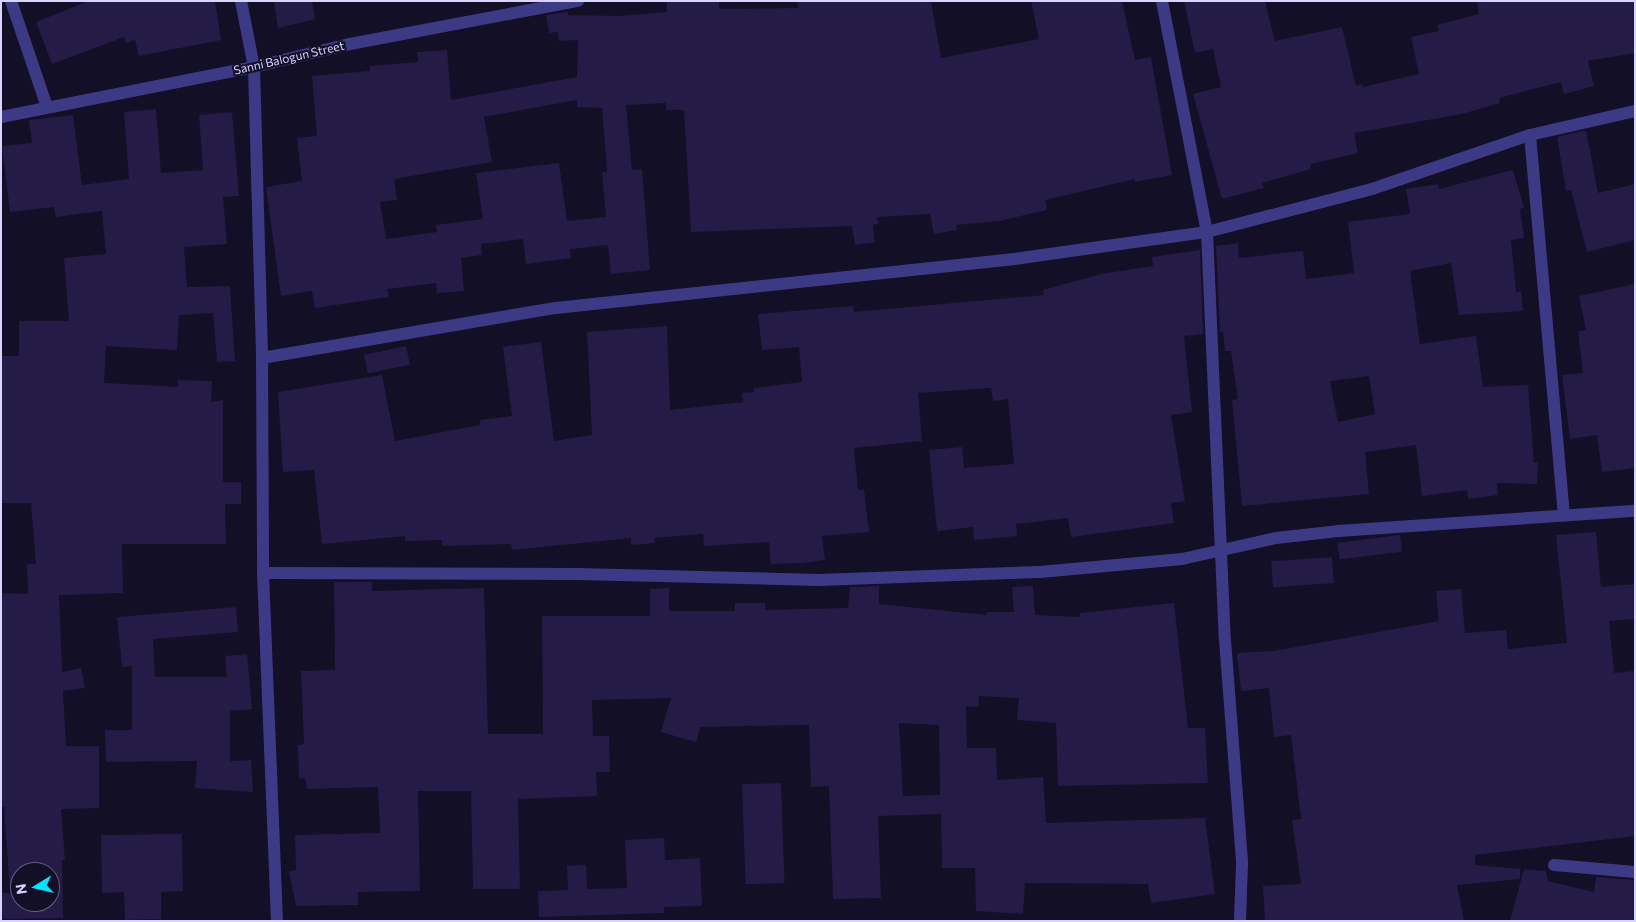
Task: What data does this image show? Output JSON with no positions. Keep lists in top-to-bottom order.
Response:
{
  "streets": {
    "street": ["Sanni Balogun Street"]
  },
  "north": "left"
}
